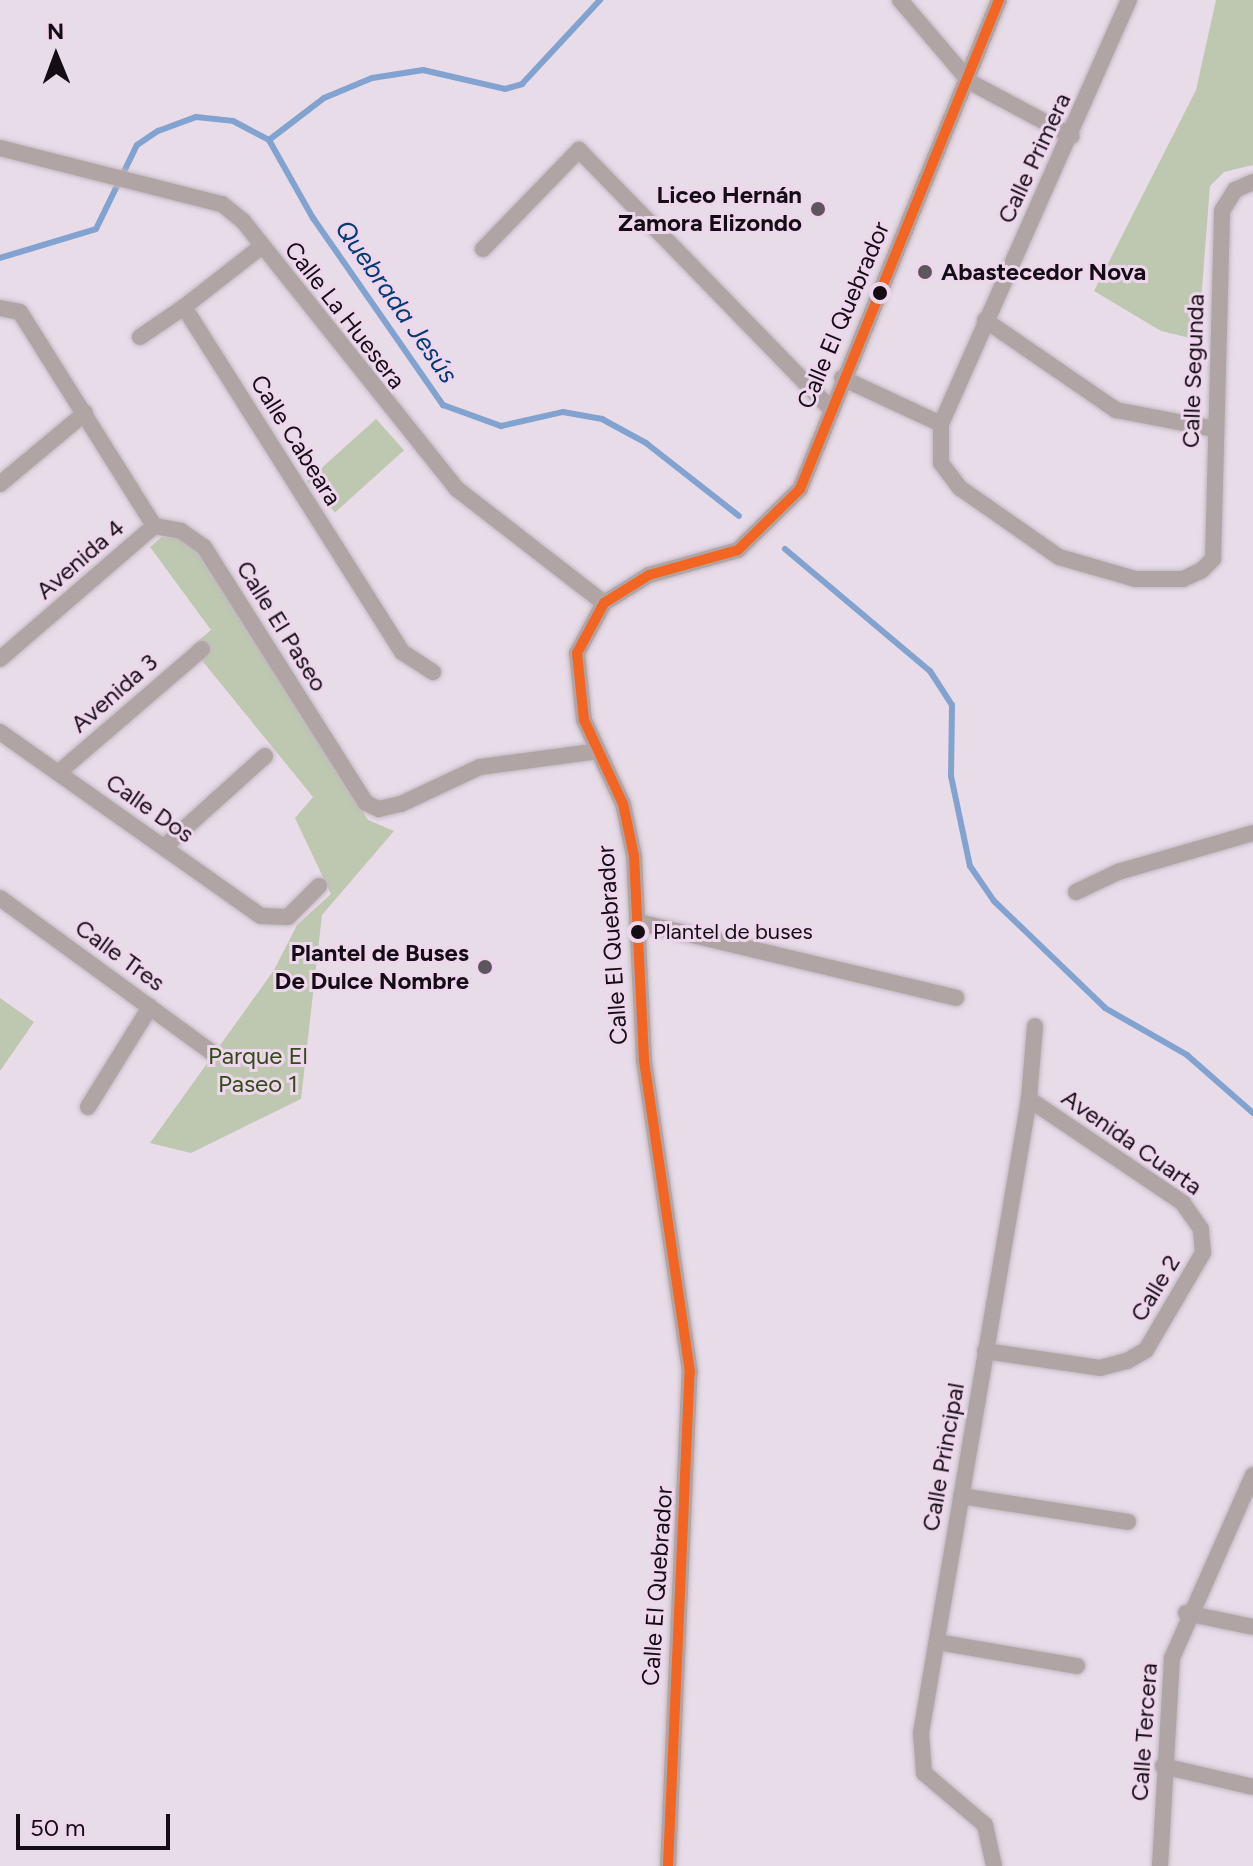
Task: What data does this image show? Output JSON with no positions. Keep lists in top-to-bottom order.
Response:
{
  "streets": {
    "street": [
      "Calle Primera",
      "Calle La Huesera",
      "Calle El Quebrador",
      "Calle Segunda",
      "Calle Cabeara",
      "Avenida 4",
      "Calle El Paseo",
      "Avenida 3",
      "Calle Dos",
      "Calle Tres",
      "Avenida Cuarta",
      "Calle 2",
      "Calle Principal",
      "Calle Tercera"
    ]
  },
  "crossings": [
    ["Calle Primera", "Calle Segunda"],
    ["Calle La Huesera", "Calle El Quebrador"],
    ["Calle El Quebrador", "Calle El Paseo"],
    ["Avenida 4", "Calle El Paseo"],
    ["Avenida 3", "Calle Dos"],
    ["Avenida Cuarta", "Calle 2"],
    ["Avenida Cuarta", "Calle Principal"],
    ["Calle 2", "Calle Principal"]
  ],
  "water": ["Quebrada Jesús"],
  "parks": ["Parque El Paseo 1"],
  "places": [
    "Liceo Hernán Zamora Elizondo",
    "Abastecedor Nova",
    "Plantel de buses",
    "Plantel de Buses De Dulce Nombre"
  ],
  "scale_bar": "50 m",
  "north": "top"
}
